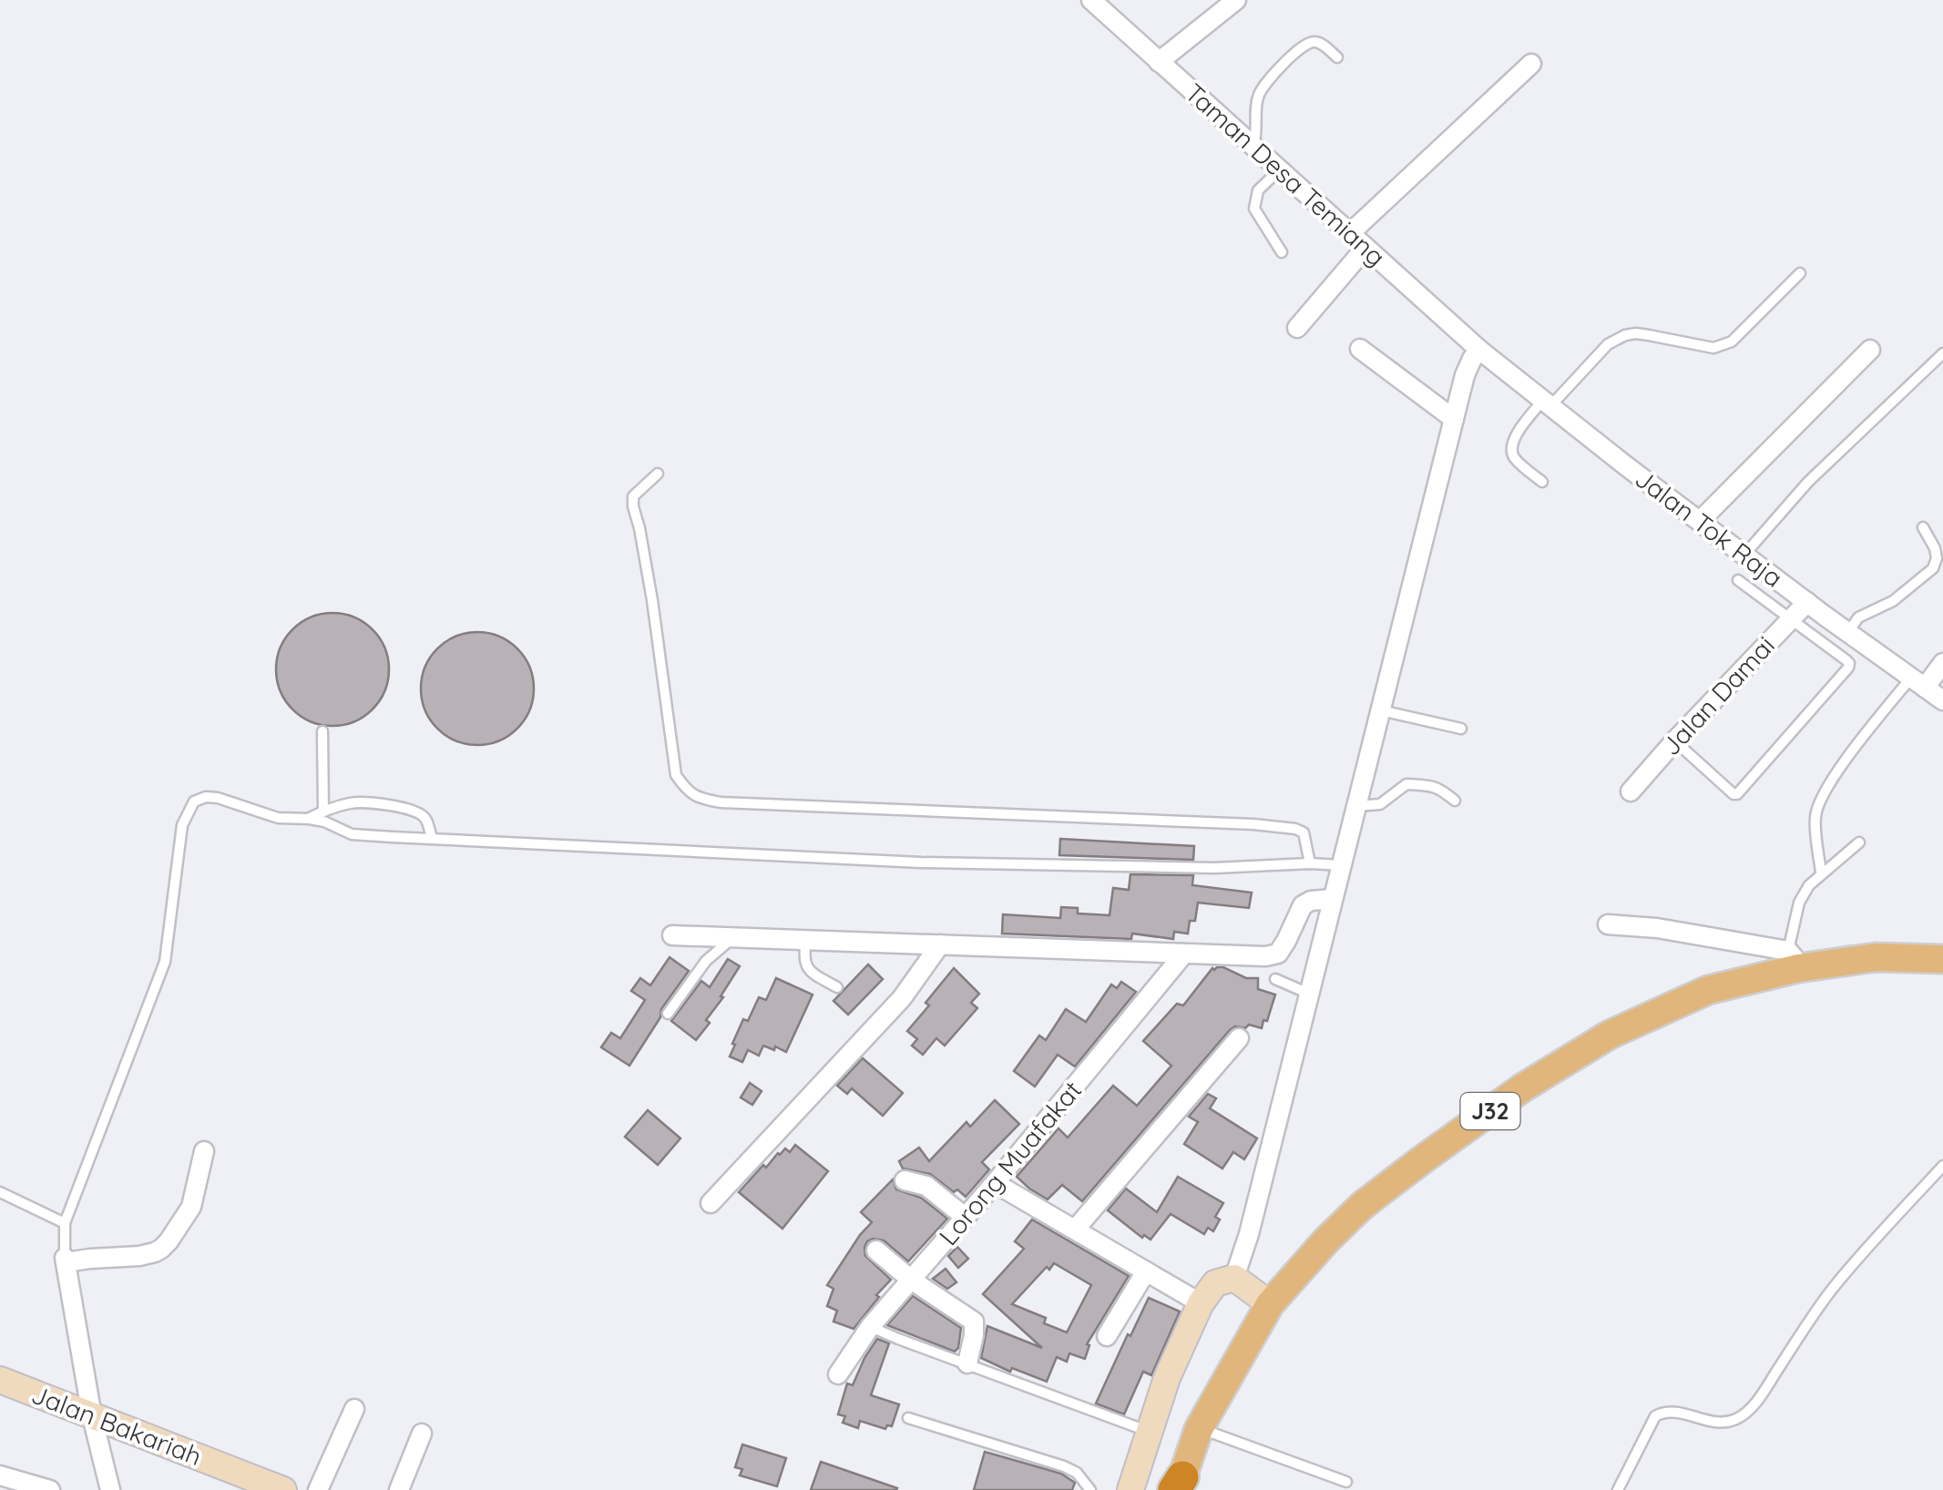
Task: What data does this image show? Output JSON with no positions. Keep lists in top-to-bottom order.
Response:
{
  "streets": {
    "main road": ["J32"],
    "street": [
      "Taman Desa Temiang",
      "Jalan Tok Raja",
      "Jalan Damai",
      "Lorong Muafakat",
      "Jalan Bakariah"
    ]
  },
  "crossings": [
    ["Taman Desa Temiang", "Jalan Tok Raja"],
    ["Jalan Tok Raja", "Jalan Damai"]
  ]
}
